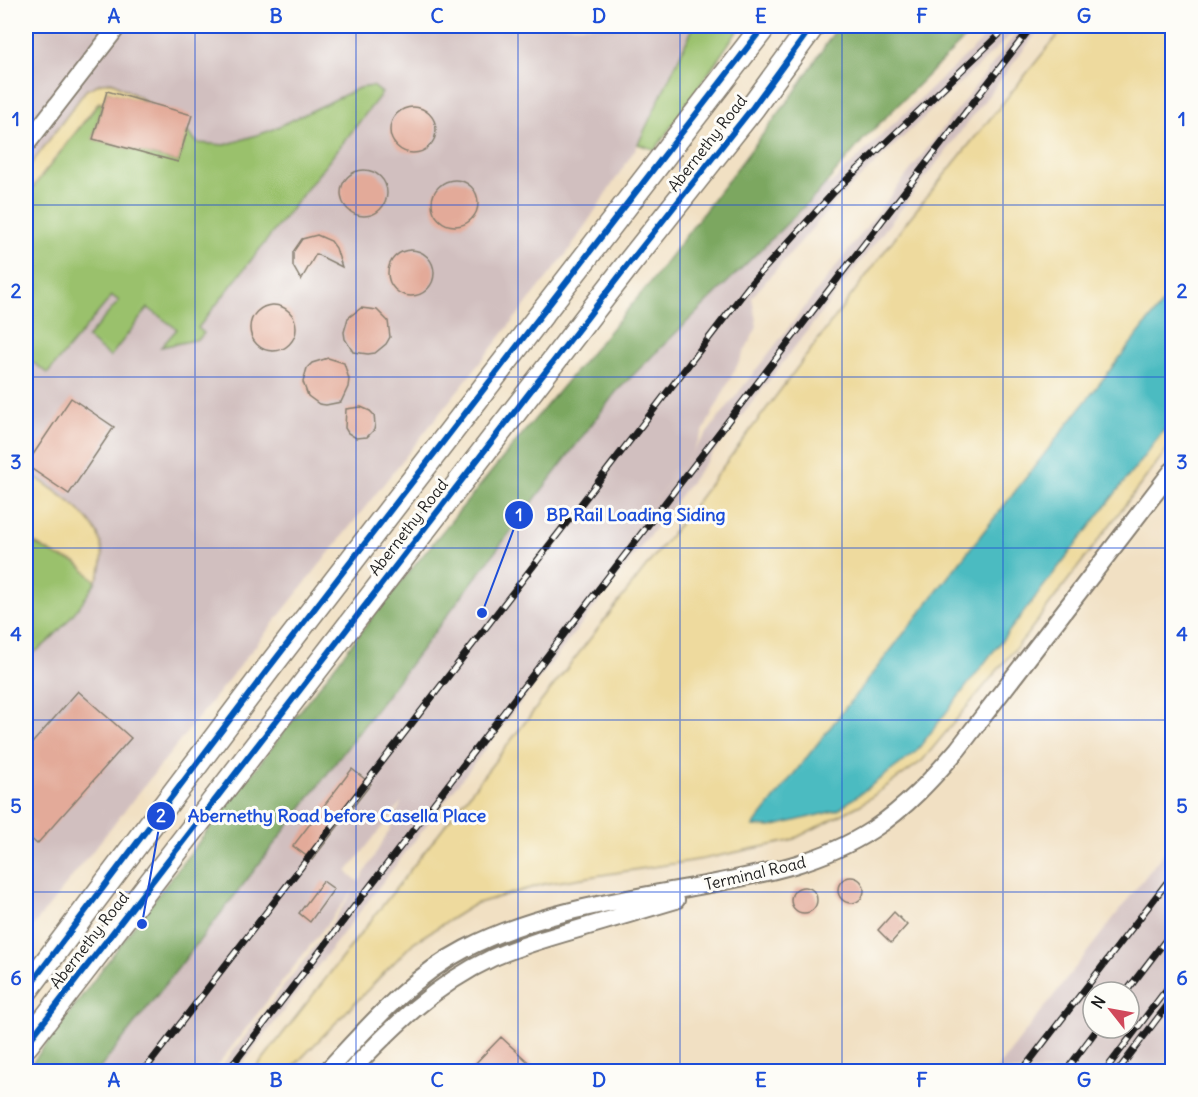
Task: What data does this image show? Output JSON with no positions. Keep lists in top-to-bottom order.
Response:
{
  "streets": {
    "main road": ["Abernethy Road"],
    "street": ["Terminal Road"]
  },
  "places": ["BP Rail Loading Siding", "Abernethy Road before Casella Place"],
  "north": "top left",
  "grid": {
    "columns": [
      "A",
      "B",
      "C",
      "D",
      "E",
      "F",
      "G"
    ],
    "rows": [
      "1",
      "2",
      "3",
      "4",
      "5",
      "6"
    ]
  }
}
